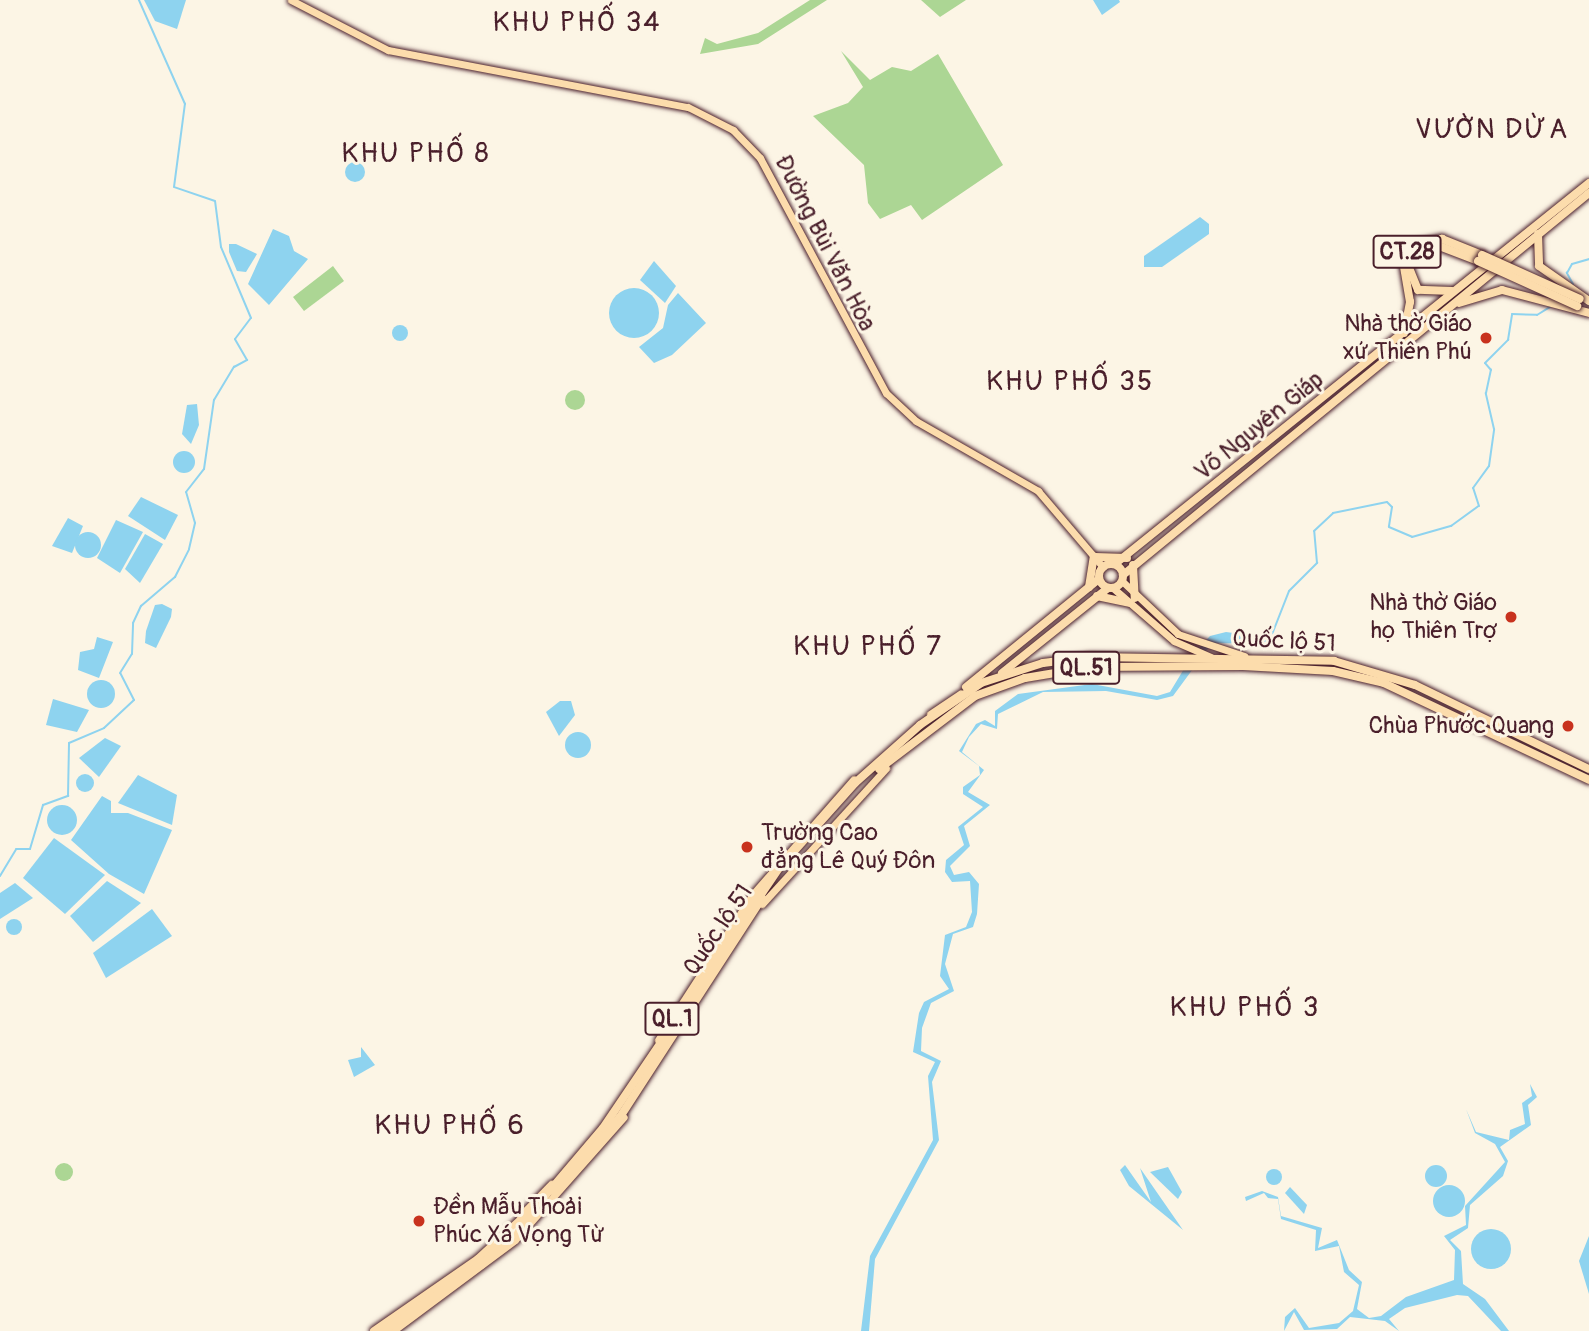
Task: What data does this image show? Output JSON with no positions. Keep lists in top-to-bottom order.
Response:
{
  "streets": {
    "highway": [
      "CT.28",
      "Võ Nguyên Giáp",
      "Quốc lộ 51",
      "QL.51",
      "QL.1"
    ],
    "main road": ["Đường Bùi Văn Hòa"]
  },
  "crossings": [
    ["Đường Bùi Văn Hòa", "QL.1"],
    ["CT.28", "Võ Nguyên Giáp"],
    ["Võ Nguyên Giáp", "QL.1"],
    ["Quốc lộ 51", "QL.1"]
  ],
  "districts": [
    "KHU PHỐ 34",
    "VƯỜN DỪA",
    "KHU PHỐ 8",
    "KHU PHỐ 35",
    "KHU PHỐ 7",
    "KHU PHỐ 3",
    "KHU PHỐ 6"
  ],
  "places": [
    "Nhà thờ Giáo xứ Thiên Phú",
    "Nhà thờ Giáo họ Thiên Trợ",
    "Chùa Phước Quang",
    "Trường Cao đẳng Lê Quý Đôn",
    "Đền Mẫu Thoải Phúc Xá Vọng Từ"
  ]
}
